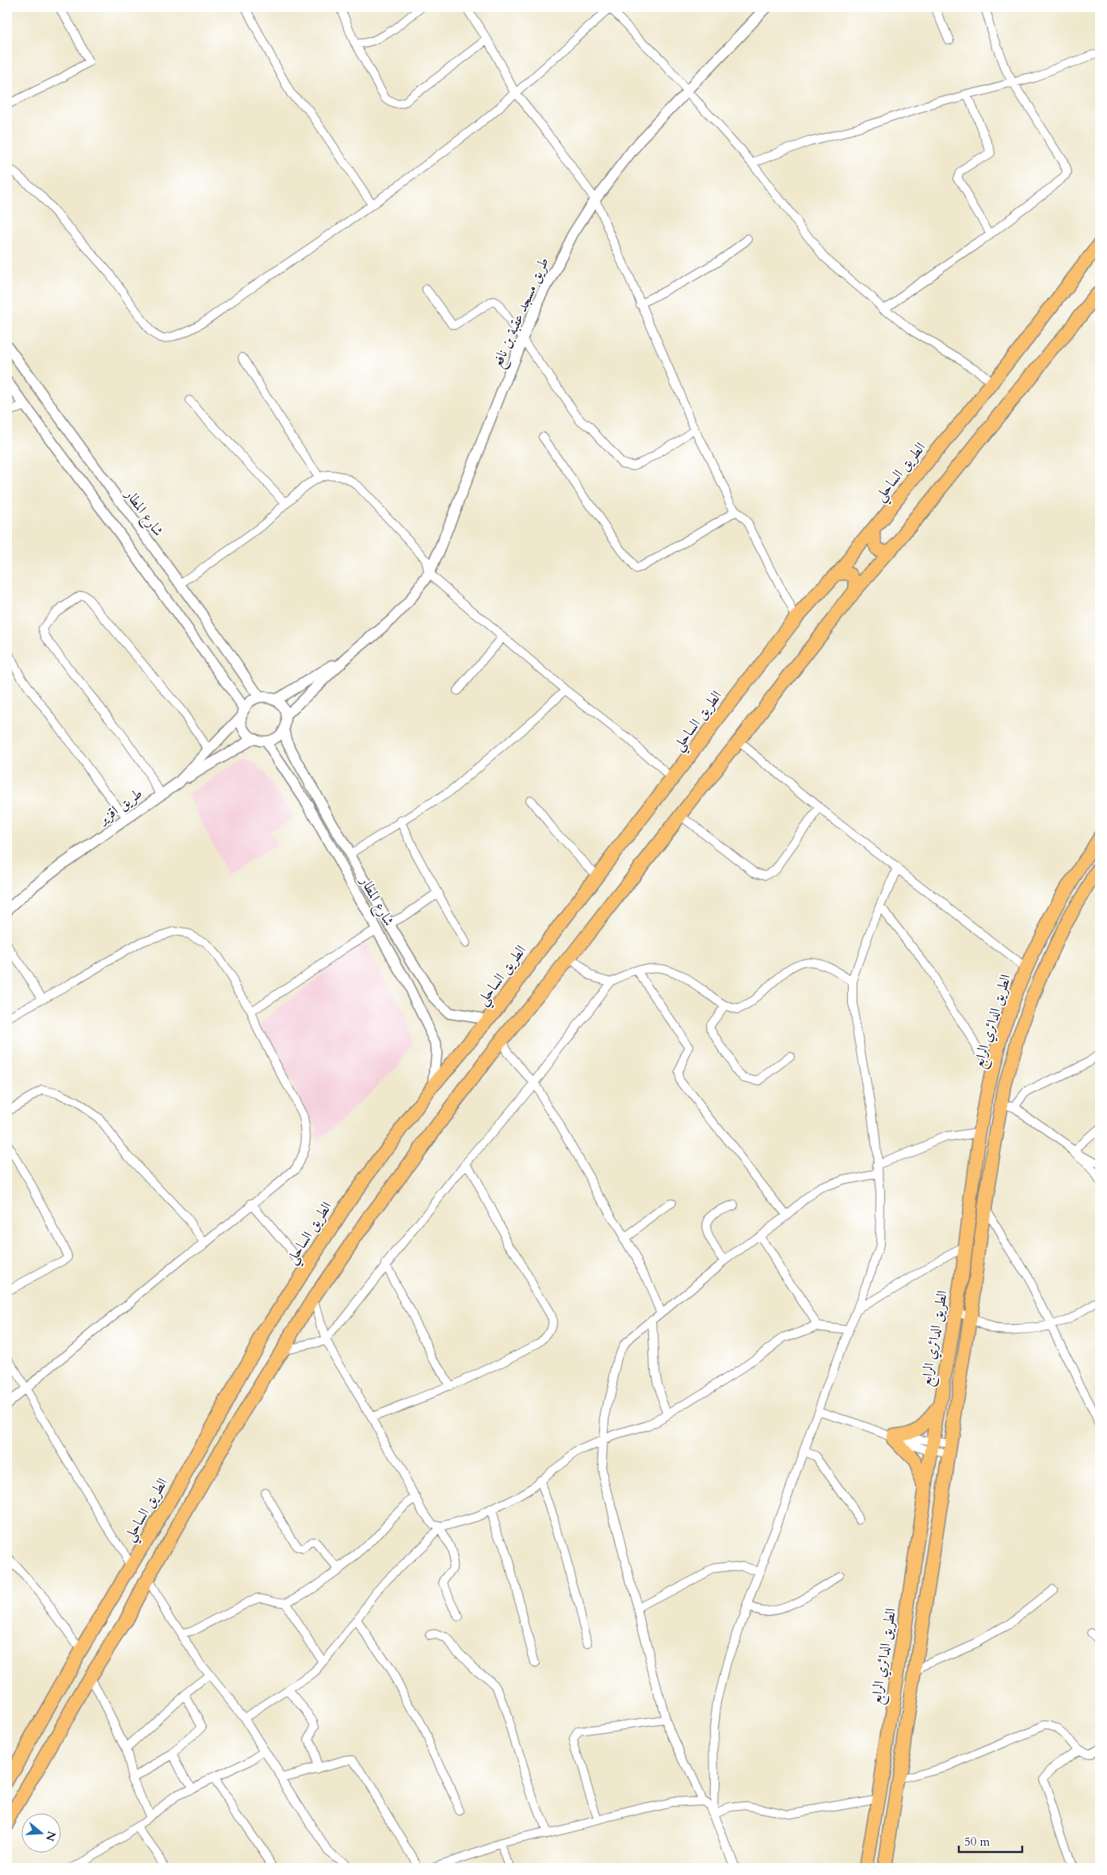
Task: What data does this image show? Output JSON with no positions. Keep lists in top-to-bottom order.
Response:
{
  "streets": {
    "main road": ["الطريق الساحلي", "الطريق الدائري الرابع"],
    "street": ["طريق مسجد عقبة بن نافع", "شارع المطار", "طريق اقزير"]
  },
  "crossings": [
    ["طريق مسجد عقبة بن نافع", "شارع المطار"],
    ["طريق مسجد عقبة بن نافع", "طريق اقزير"],
    ["الطريق الساحلي", "شارع المطار"],
    ["شارع المطار", "طريق اقزير"]
  ],
  "scale_bar": "50 m",
  "north": "right"
}
